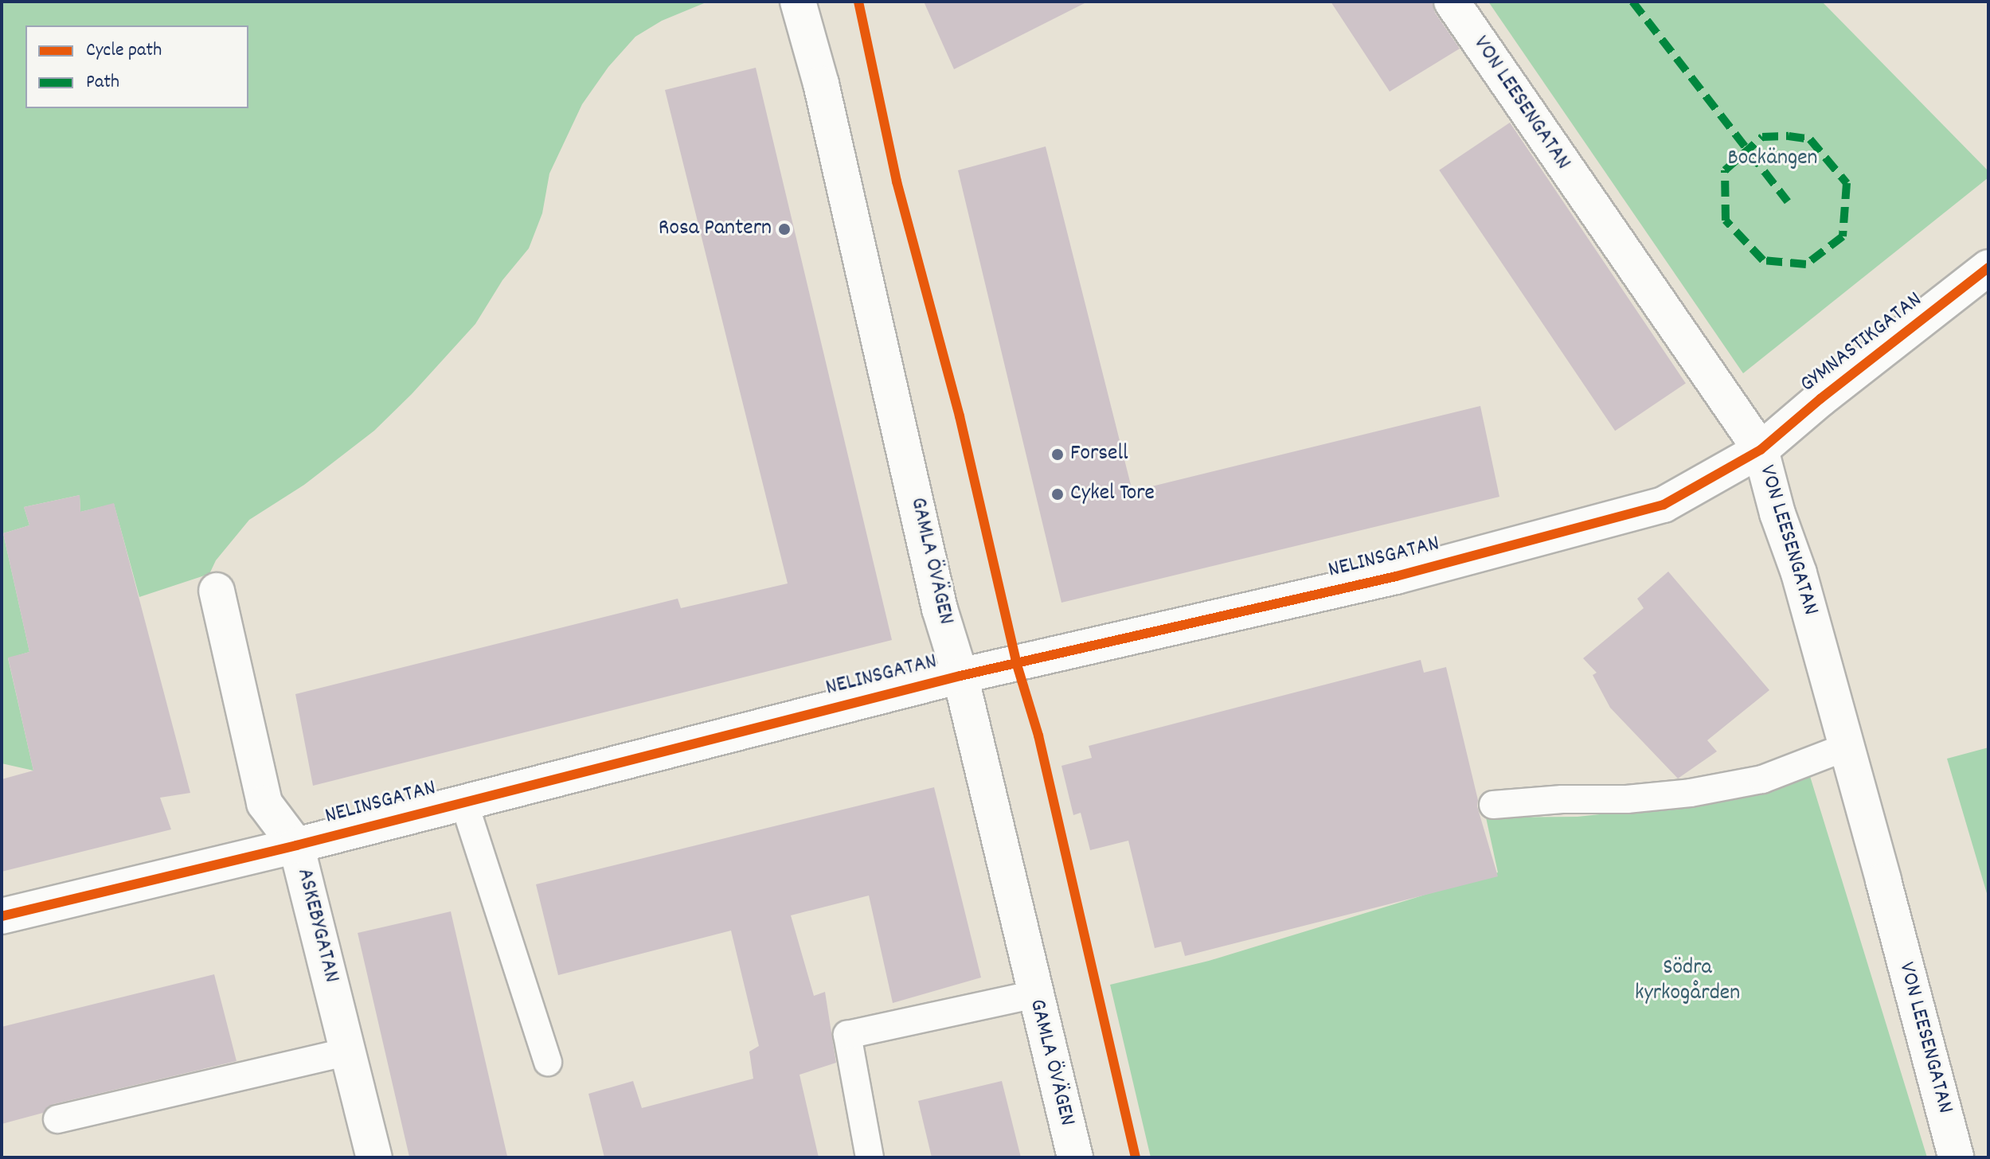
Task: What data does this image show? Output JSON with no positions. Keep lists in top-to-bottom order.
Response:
{
  "streets": {
    "street": [
      "VON LEESENGATAN",
      "GYMNASTIKGATAN",
      "NELINSGATAN",
      "GAMLA ÖVÄGEN",
      "ASKEBYGATAN"
    ]
  },
  "crossings": [
    ["VON LEESENGATAN", "GYMNASTIKGATAN"],
    ["VON LEESENGATAN", "NELINSGATAN"],
    ["GYMNASTIKGATAN", "NELINSGATAN"],
    ["NELINSGATAN", "GAMLA ÖVÄGEN"],
    ["NELINSGATAN", "ASKEBYGATAN"]
  ],
  "parks": ["Bockängen", "Södra kyrkogården"],
  "places": ["Rosa Pantern", "Forsell", "Cykel Tore"],
  "legend": ["Cycle path", "Path"]
}
